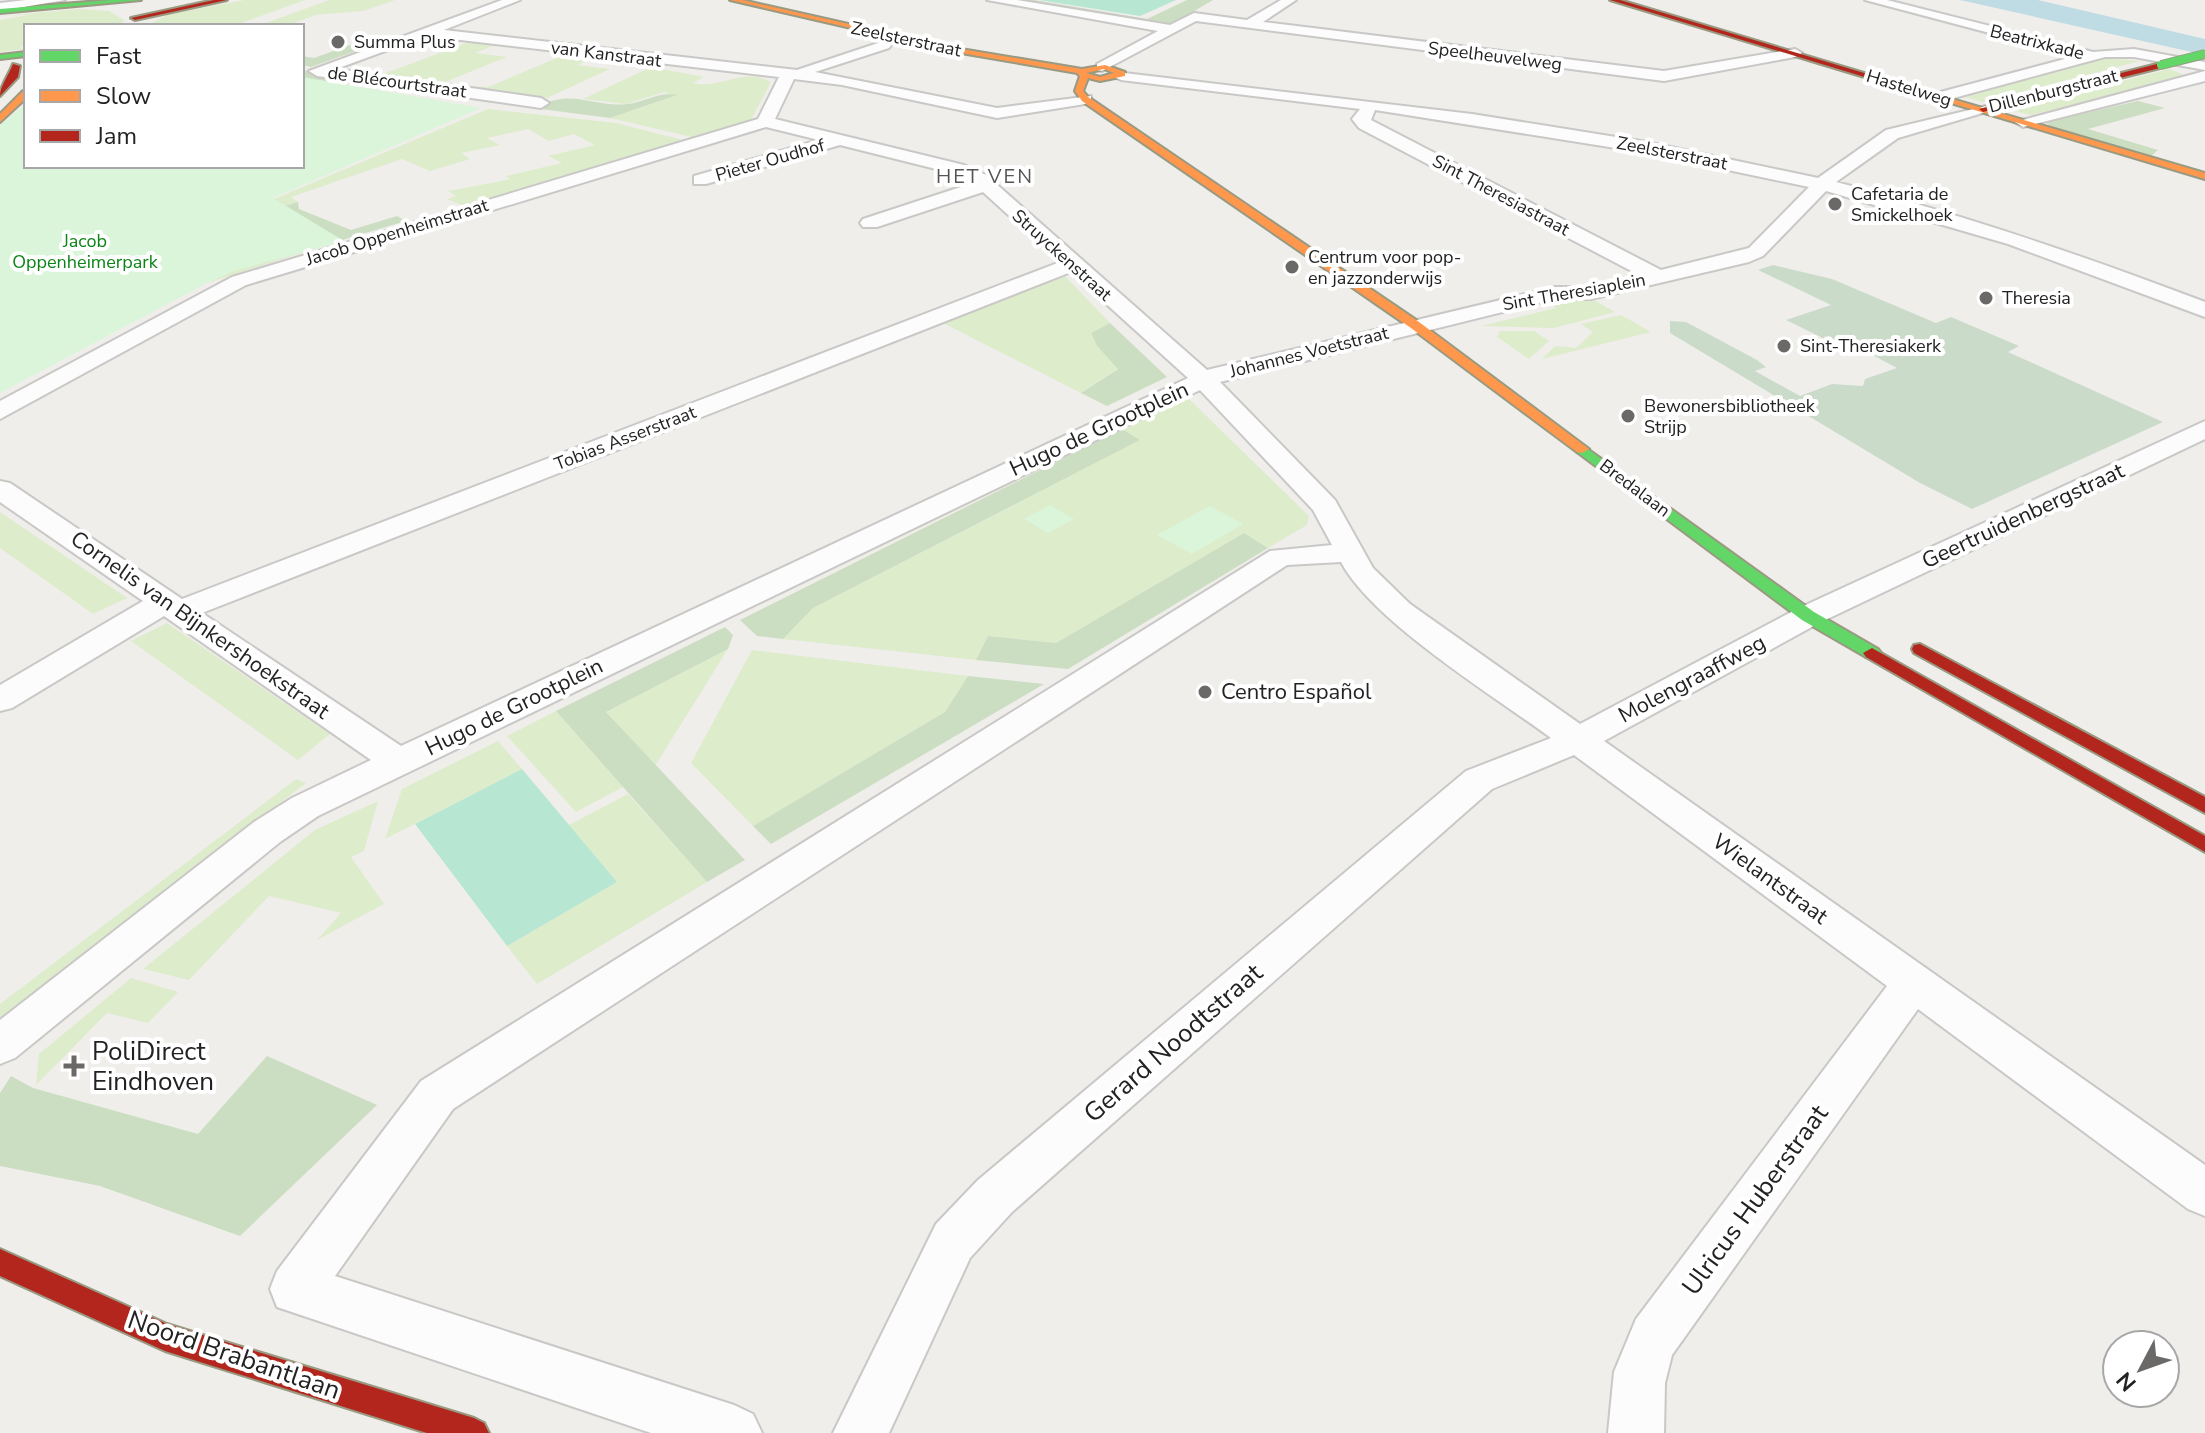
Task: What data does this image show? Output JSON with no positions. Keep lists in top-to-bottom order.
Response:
{
  "streets": {
    "main road": [
      "Zeelsterstraat",
      "Hastelweg",
      "Dillenburgstraat",
      "Bredalaan",
      "Noord Brabantlaan"
    ],
    "street": [
      "Beatrixkade",
      "van Kanstraat",
      "Speelheuvelweg",
      "de Blécourtstraat",
      "Pieter Oudhof",
      "Sint Theresiastraat",
      "Jacob Oppenheimstraat",
      "Struyckenstraat",
      "Sint Theresiaplein",
      "Johannes Voetstraat",
      "Hugo de Grootplein",
      "Tobias Asserstraat",
      "Geertruidenbergstraat",
      "Cornelis van Bijnkershoekstraat",
      "Molengraaffweg",
      "Wielantstraat",
      "Gerard Noodtstraat",
      "Ulricus Huberstraat"
    ]
  },
  "crossings": [
    ["Zeelsterstraat", "Dillenburgstraat"],
    ["Zeelsterstraat", "Sint Theresiastraat"],
    ["Beatrixkade", "Dillenburgstraat"],
    ["van Kanstraat", "de Blécourtstraat"],
    ["Speelheuvelweg", "Hastelweg"],
    ["Hastelweg", "Dillenburgstraat"],
    ["Dillenburgstraat", "Sint Theresiastraat"],
    ["Dillenburgstraat", "Sint Theresiaplein"],
    ["Pieter Oudhof", "Jacob Oppenheimstraat"],
    ["Pieter Oudhof", "Struyckenstraat"],
    ["Sint Theresiastraat", "Sint Theresiaplein"],
    ["Jacob Oppenheimstraat", "Struyckenstraat"],
    ["Struyckenstraat", "Johannes Voetstraat"],
    ["Struyckenstraat", "Hugo de Grootplein"],
    ["Struyckenstraat", "Tobias Asserstraat"],
    ["Sint Theresiaplein", "Johannes Voetstraat"],
    ["Sint Theresiaplein", "Bredalaan"],
    ["Johannes Voetstraat", "Hugo de Grootplein"],
    ["Johannes Voetstraat", "Bredalaan"],
    ["Hugo de Grootplein", "Cornelis van Bijnkershoekstraat"],
    ["Hugo de Grootplein", "Wielantstraat"],
    ["Tobias Asserstraat", "Cornelis van Bijnkershoekstraat"],
    ["Bredalaan", "Geertruidenbergstraat"],
    ["Bredalaan", "Molengraaffweg"],
    ["Geertruidenbergstraat", "Molengraaffweg"],
    ["Molengraaffweg", "Wielantstraat"],
    ["Molengraaffweg", "Gerard Noodtstraat"],
    ["Wielantstraat", "Gerard Noodtstraat"],
    ["Wielantstraat", "Ulricus Huberstraat"]
  ],
  "districts": ["HET VEN"],
  "parks": ["Jacob Oppenheimerpark"],
  "places": {
    "other": [
      "Summa Plus",
      "Cafetaria de Smickelhoek",
      "Centrum voor pop- en jazzonderwijs",
      "Theresia",
      "Sint-Theresiakerk",
      "Bewonersbibliotheek Strijp",
      "Centro Español"
    ],
    "health": ["PoliDirect Eindhoven"]
  },
  "legend": ["Fast", "Slow", "Jam"],
  "north": "bottom left"
}
